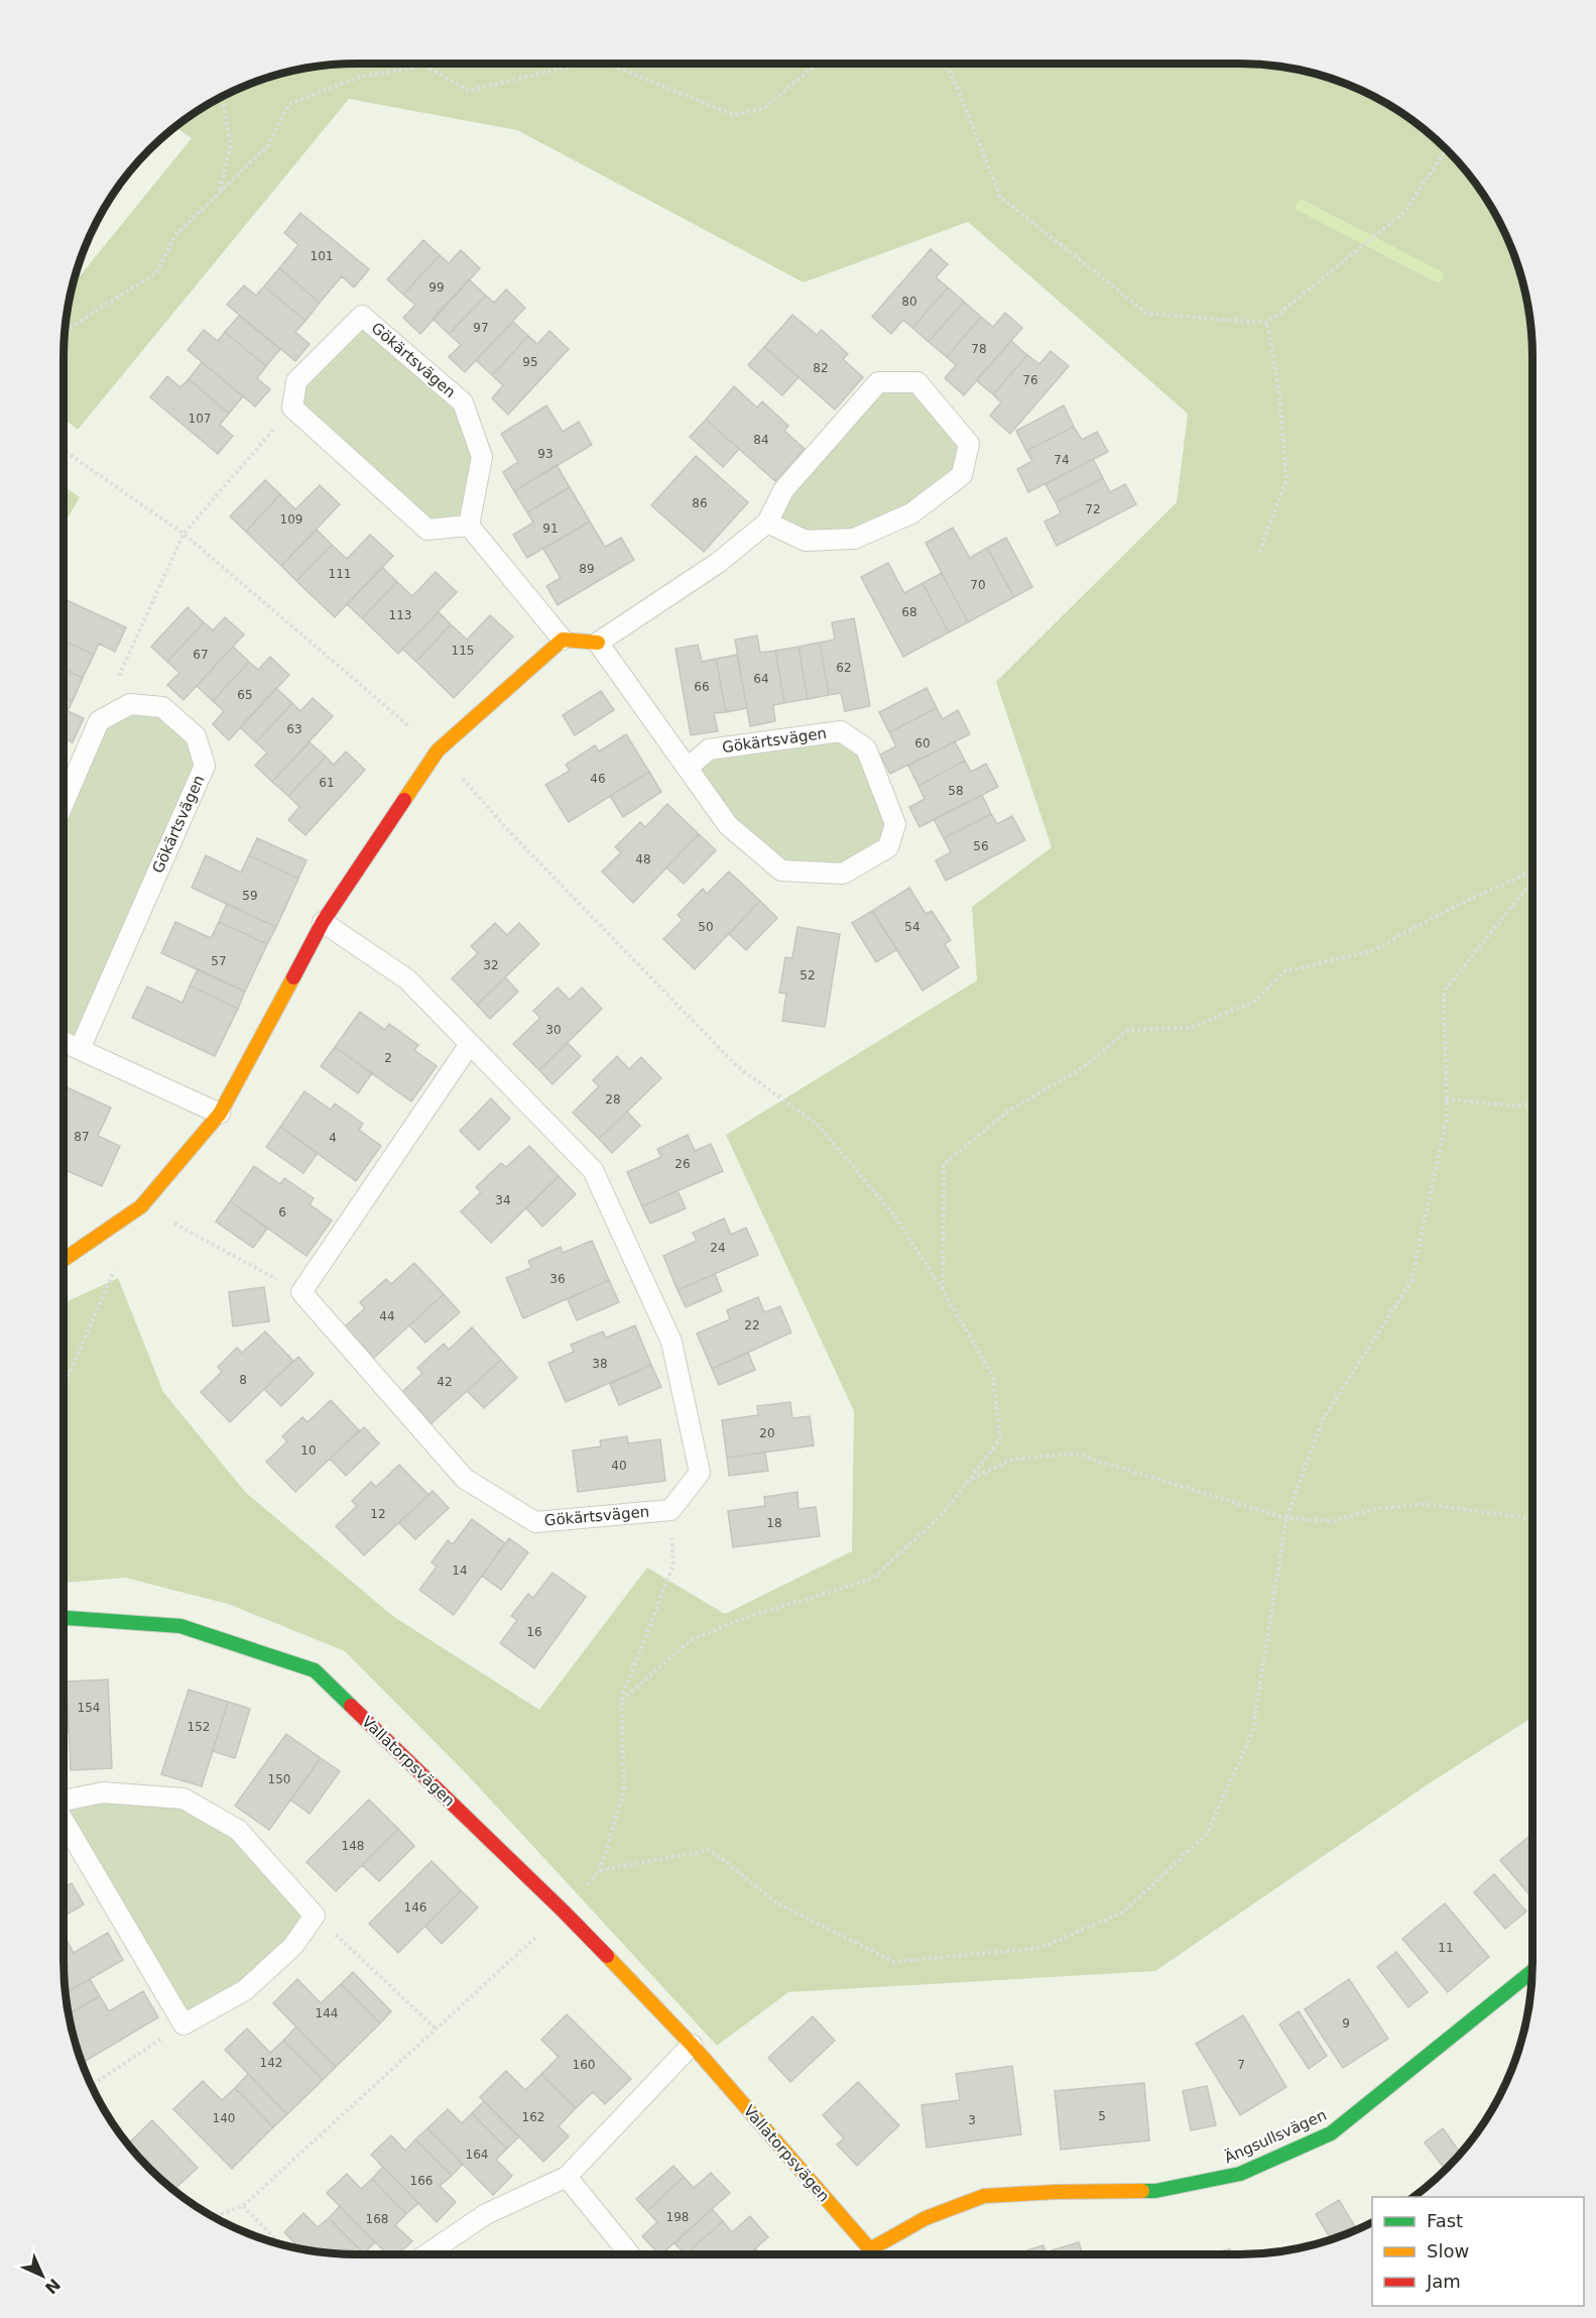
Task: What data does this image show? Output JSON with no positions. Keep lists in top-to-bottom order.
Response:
{
  "streets": {
    "street": ["Vallatorpsvägen", "Ängsullsvägen"],
    "lane": ["Gökärtsvägen"]
  },
  "crossings": [
    ["Vallatorpsvägen", "Ängsullsvägen"]
  ],
  "house_numbers": [
    "101",
    "99",
    "80",
    "97",
    "78",
    "95",
    "82",
    "76",
    "107",
    "84",
    "93",
    "74",
    "86",
    "72",
    "109",
    "91",
    "89",
    "111",
    "70",
    "68",
    "113",
    "115",
    "67",
    "62",
    "64",
    "66",
    "65",
    "63",
    "60",
    "46",
    "61",
    "58",
    "56",
    "48",
    "59",
    "50",
    "54",
    "57",
    "32",
    "52",
    "30",
    "2",
    "28",
    "87",
    "4",
    "26",
    "34",
    "6",
    "24",
    "36",
    "44",
    "22",
    "38",
    "8",
    "42",
    "20",
    "10",
    "40",
    "12",
    "18",
    "14",
    "16",
    "154",
    "152",
    "150",
    "148",
    "146",
    "11",
    "144",
    "9",
    "142",
    "160",
    "7",
    "5",
    "162",
    "140",
    "3",
    "164",
    "166",
    "198",
    "168"
  ],
  "legend": ["Fast", "Slow", "Jam"],
  "north": "bottom right"
}
